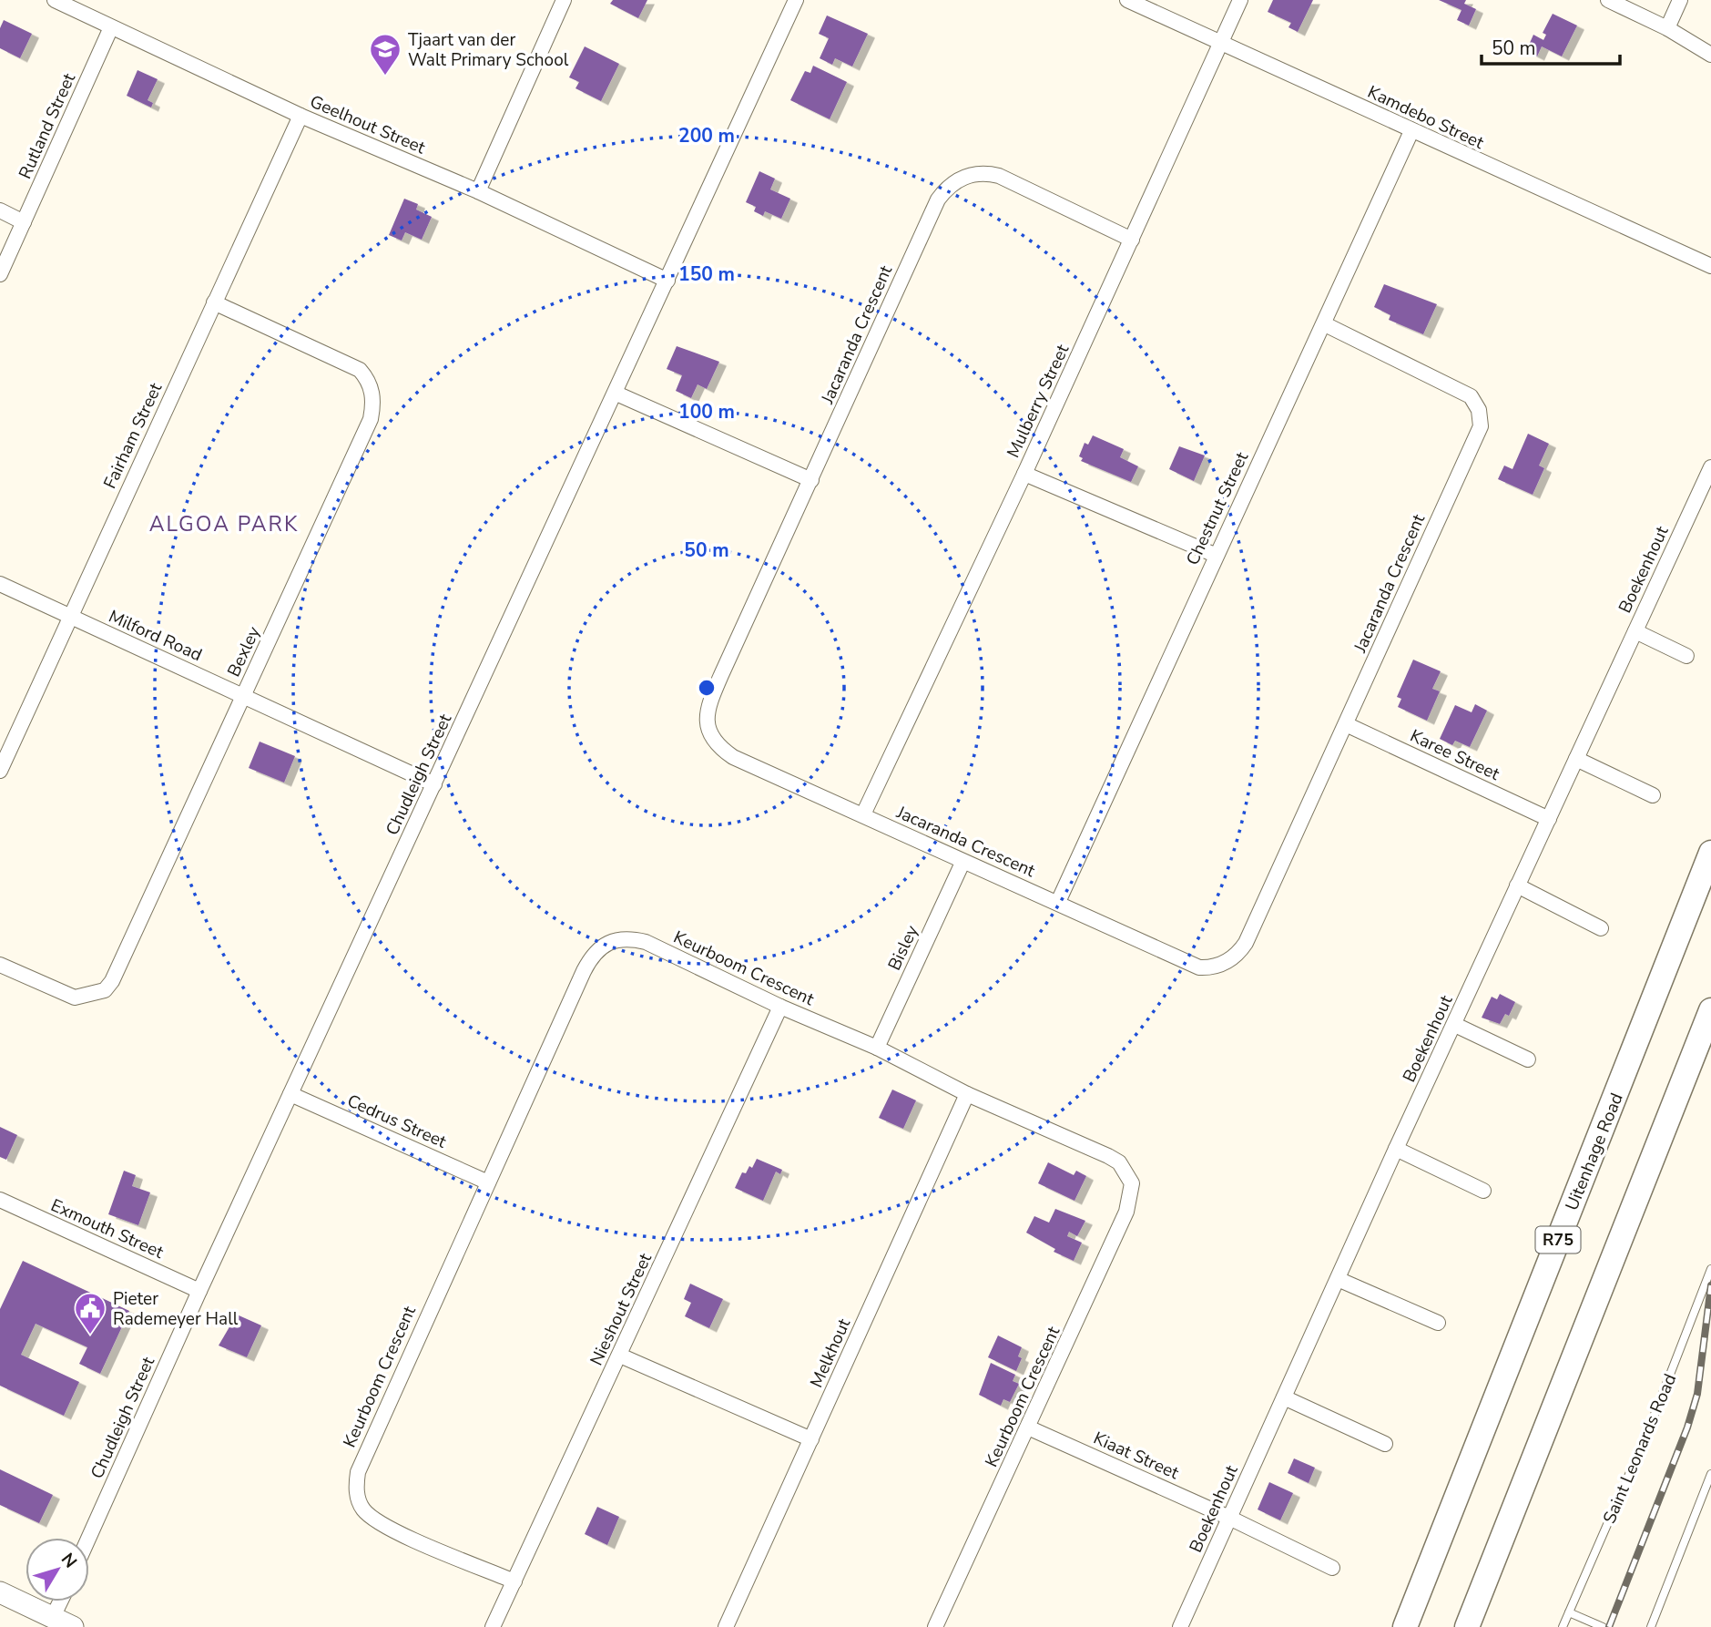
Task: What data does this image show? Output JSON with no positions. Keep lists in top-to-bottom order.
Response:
{
  "streets": {
    "main road": ["Uitenhage Road", "R75"],
    "street": [
      "Kamdebo Street",
      "Geelhout Street",
      "Rutland Street",
      "Jacaranda Crescent",
      "Mulberry Street",
      "Fairham Street",
      "Chestnut Street",
      "Boekenhout",
      "Milford Road",
      "Bexley",
      "Karee Street",
      "Chudleigh Street",
      "Bisley",
      "Keurboom Crescent",
      "Cedrus Street",
      "Exmouth Street",
      "Nieshout Street",
      "Melkhout",
      "Kiaat Street"
    ],
    "lane": ["Saint Leonards Road"]
  },
  "crossings": [
    ["Kamdebo Street", "Mulberry Street"],
    ["Kamdebo Street", "Chestnut Street"],
    ["Geelhout Street", "Rutland Street"],
    ["Geelhout Street", "Fairham Street"],
    ["Geelhout Street", "Chudleigh Street"],
    ["Jacaranda Crescent", "Mulberry Street"],
    ["Jacaranda Crescent", "Chestnut Street"],
    ["Jacaranda Crescent", "Karee Street"],
    ["Jacaranda Crescent", "Bisley"],
    ["Fairham Street", "Milford Road"],
    ["Fairham Street", "Bexley"],
    ["Boekenhout", "Karee Street"],
    ["Boekenhout", "Kiaat Street"],
    ["Milford Road", "Bexley"],
    ["Milford Road", "Chudleigh Street"],
    ["Chudleigh Street", "Cedrus Street"],
    ["Chudleigh Street", "Exmouth Street"],
    ["Bisley", "Keurboom Crescent"],
    ["Keurboom Crescent", "Cedrus Street"],
    ["Keurboom Crescent", "Nieshout Street"],
    ["Keurboom Crescent", "Melkhout"],
    ["Keurboom Crescent", "Kiaat Street"]
  ],
  "districts": ["ALGOA PARK"],
  "places": {
    "school or university": ["Tjaart van der Walt Primary School"],
    "public building": ["Pieter Rademeyer Hall"]
  },
  "scale_bar": "50 m",
  "north": "top right",
  "rings": [
    "200 m",
    "150 m",
    "100 m",
    "50 m"
  ]
}
